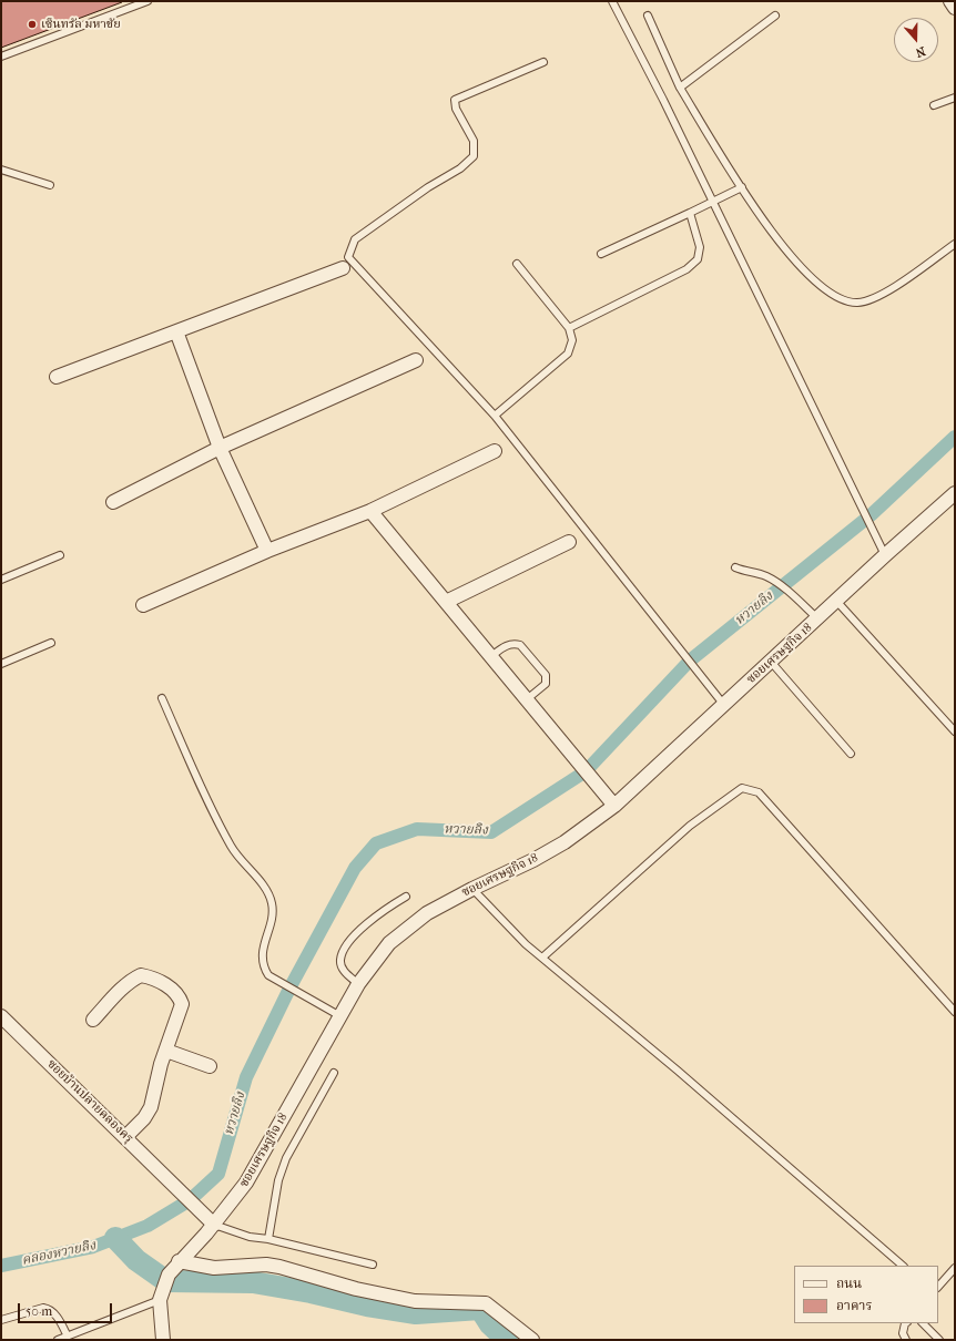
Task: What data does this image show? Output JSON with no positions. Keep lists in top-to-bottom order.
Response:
{
  "streets": {
    "street": ["ซอยเศรษฐกิจ 18", "ซอยบ้านปลายคลองครุ"]
  },
  "crossings": [
    ["ซอยเศรษฐกิจ 18", "ซอยบ้านปลายคลองครุ"]
  ],
  "water": ["หวายลิง", "คลองหวายลิง"],
  "places": ["เซ็นทรัล มหาชัย"],
  "legend": ["ถนน", "อาคาร"],
  "scale_bar": "50 m",
  "north": "bottom"
}
